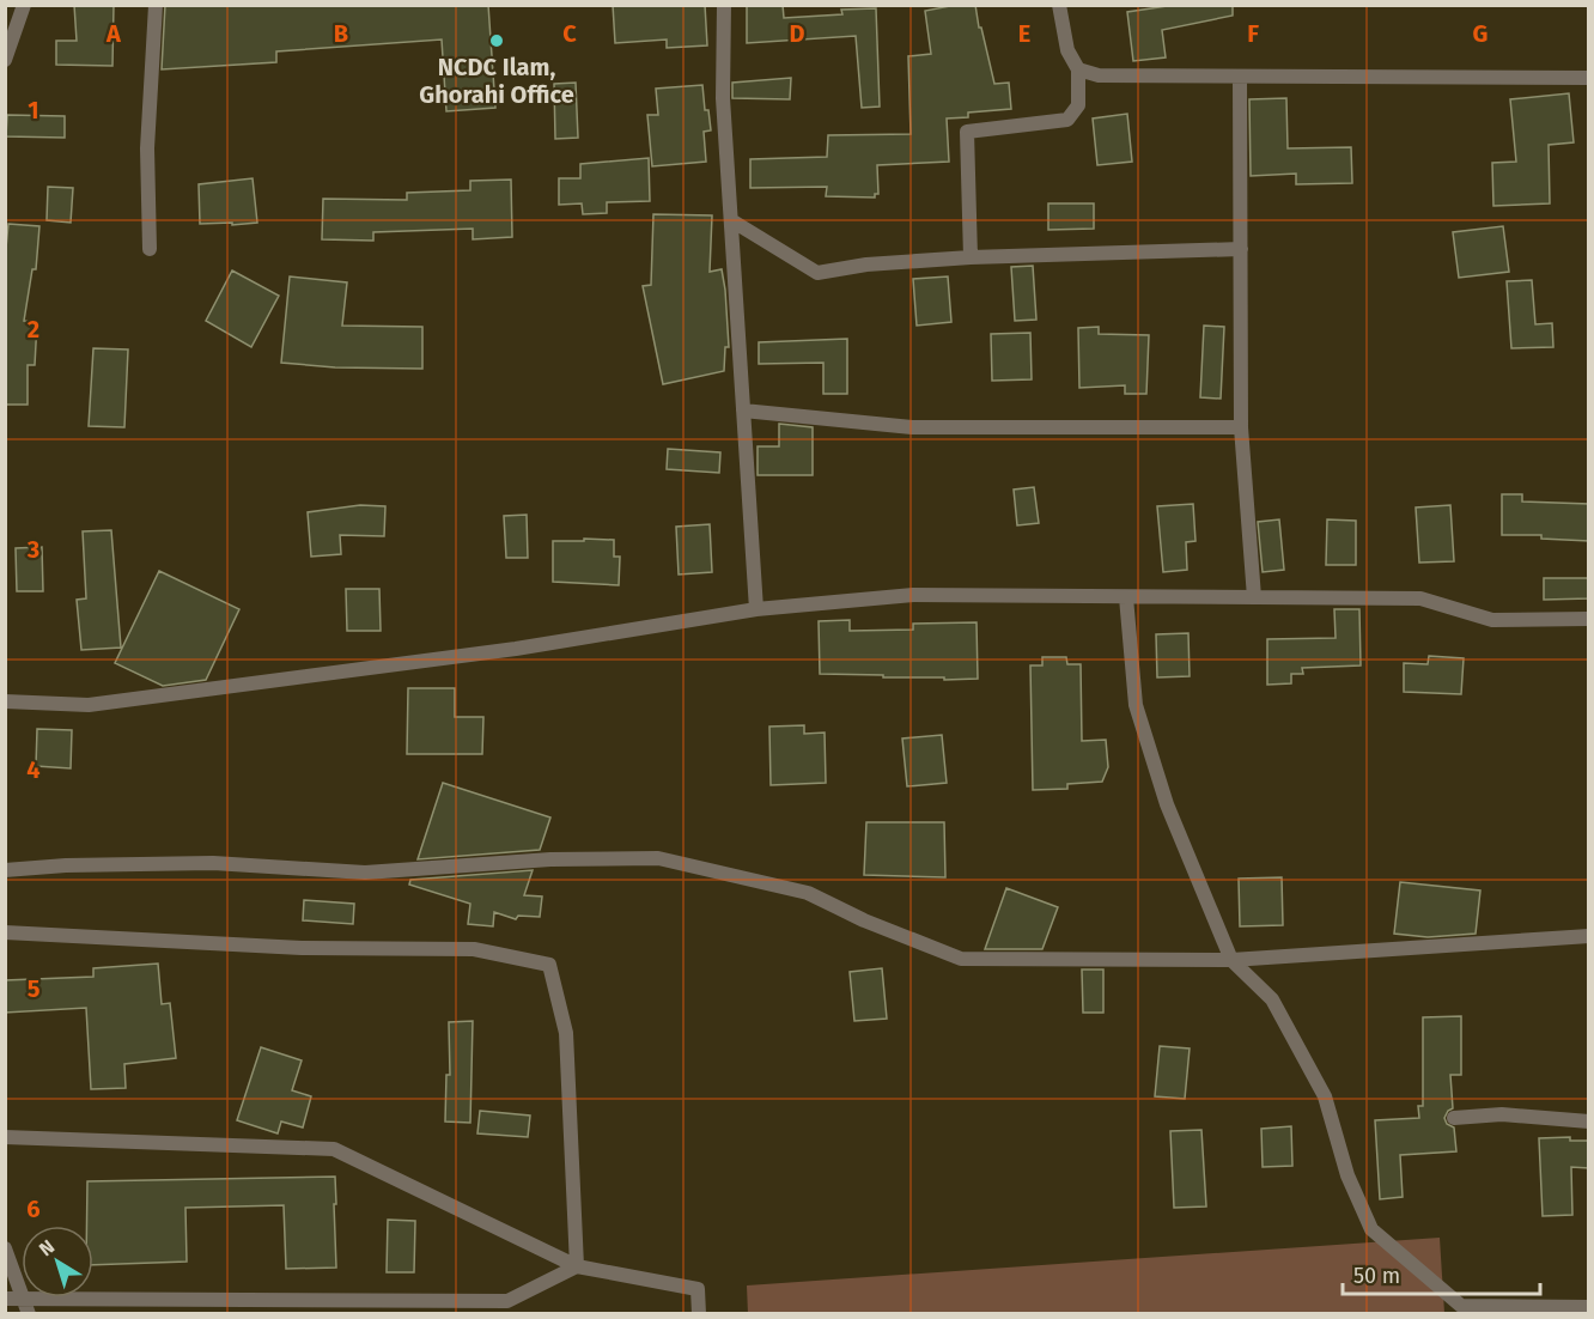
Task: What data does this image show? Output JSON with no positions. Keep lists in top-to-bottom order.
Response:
{
  "places": ["NCDC Ilam, Ghorahi Office"],
  "scale_bar": "50 m",
  "north": "top left",
  "grid": {
    "columns": [
      "A",
      "B",
      "C",
      "D",
      "E",
      "F",
      "G"
    ],
    "rows": [
      "1",
      "2",
      "3",
      "4",
      "5",
      "6"
    ]
  }
}
